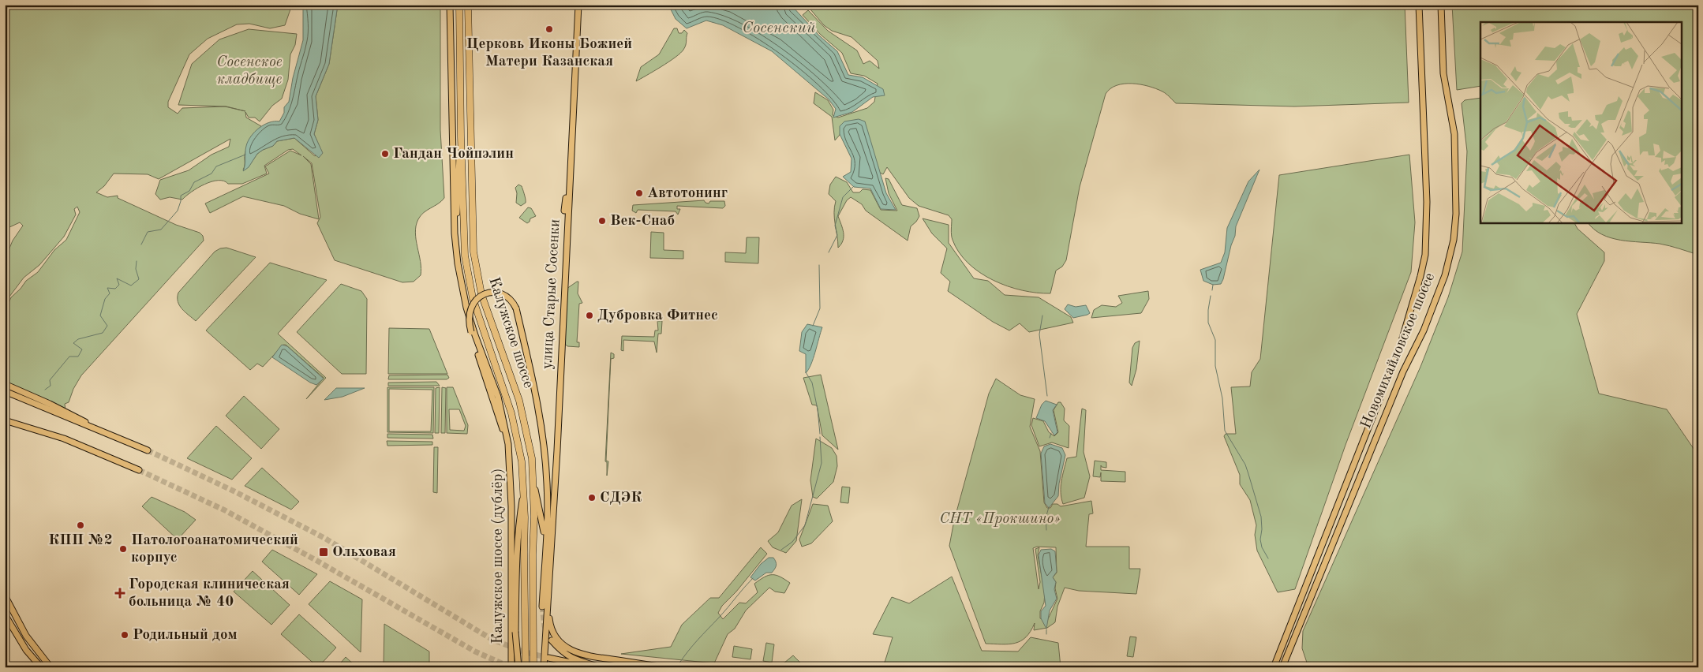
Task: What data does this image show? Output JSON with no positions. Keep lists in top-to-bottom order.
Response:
{
  "streets": {
    "highway": ["Калужское шоссе"],
    "main road": ["улица Старые Сосенки", "Новомихайловское шоссе", "Калужское шоссе (дублёр)"]
  },
  "water": ["Сосенский"],
  "parks": ["Сосенское кладбище", "СНТ «Прокшино»"],
  "places": {
    "other": [
      "Церковь Иконы Божией Матери Казанская",
      "Гандан Чойпэлин",
      "Автотонинг",
      "Век-Снаб",
      "Дубровка Фитнес",
      "СДЭК",
      "КПП №2",
      "Патологоанатомический корпус",
      "Родильный дом"
    ],
    "transit": ["Ольховая"],
    "health": ["Городская клиническая больница № 40"]
  }
}
